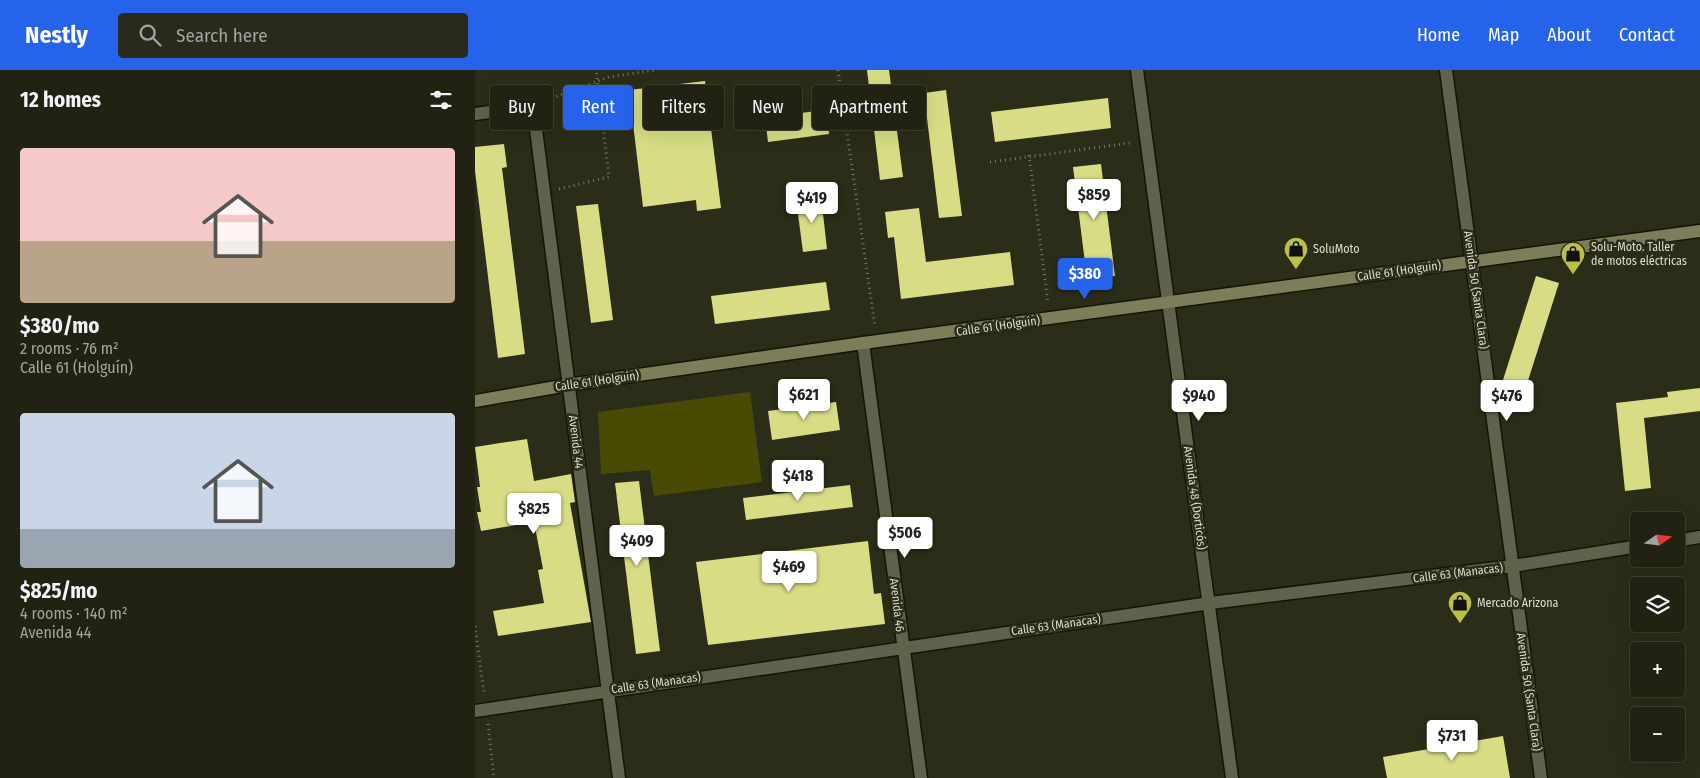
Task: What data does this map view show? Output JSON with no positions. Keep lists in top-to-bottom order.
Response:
{
  "streets": {
    "street": [
      "Calle 61 (Holguín)",
      "Avenida 50 (Santa Clara)",
      "Avenida 44",
      "Avenida 48 (Dorticós)",
      "Calle 63 (Manacas)",
      "Avenida 46"
    ]
  },
  "crossings": [
    ["Calle 61 (Holguín)", "Avenida 50 (Santa Clara)"],
    ["Calle 61 (Holguín)", "Avenida 44"],
    ["Calle 61 (Holguín)", "Avenida 48 (Dorticós)"],
    ["Calle 61 (Holguín)", "Avenida 46"],
    ["Avenida 50 (Santa Clara)", "Calle 63 (Manacas)"],
    ["Avenida 44", "Calle 63 (Manacas)"],
    ["Avenida 48 (Dorticós)", "Calle 63 (Manacas)"],
    ["Calle 63 (Manacas)", "Avenida 46"]
  ],
  "places": {
    "shop": ["SoluMoto", "Solu-Moto. Taller de motos eléctricas", "Mercado Arizona"]
  },
  "north": "right",
  "page": {
    "header": "Nestly",
    "search": "Search here",
    "nav": [
      "Home",
      "Map",
      "About",
      "Contact"
    ],
    "heading": "12 homes",
    "chip": [
      "Buy",
      "Rent",
      "Filters",
      "New",
      "Apartment"
    ],
    "list": [
      {
        "name": "$380/mo",
        "note": "2 rooms · 76 m² · Calle 61 (Holguín)"
      },
      {
        "name": "$825/mo",
        "note": "4 rooms · 140 m² · Avenida 44"
      }
    ],
    "price": [
      "$859",
      "$419",
      "$380",
      "$621",
      "$940",
      "$476",
      "$418",
      "$825",
      "$506",
      "$409",
      "$469",
      "$731"
    ],
    "map_buttons": ["+", "−"]
  }
}
